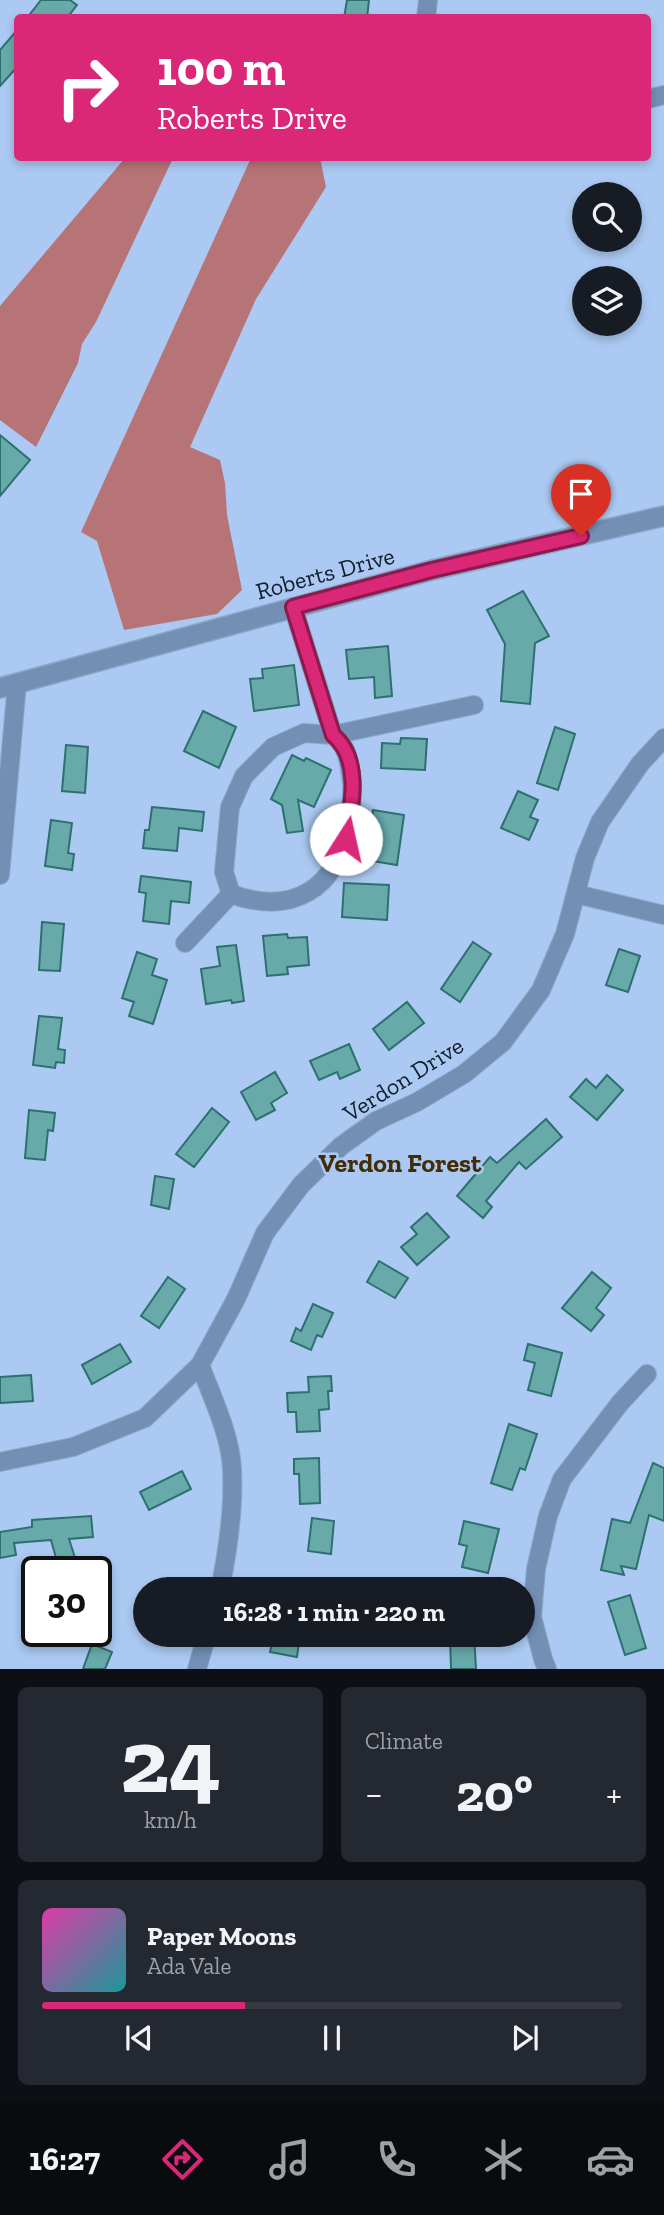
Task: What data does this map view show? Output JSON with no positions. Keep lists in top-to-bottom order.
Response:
{
  "streets": {
    "street": ["Roberts Drive", "Verdon Drive"]
  },
  "districts": ["Verdon Forest"],
  "page": {
    "turn": ["100 m", "Roberts Drive"],
    "limit": "30",
    "trip": "16:28 · 1 min · 220 m",
    "tile": [
      ["24", "km/h"],
      "Climate"
    ],
    "heat": ["−", "20°", "+"],
    "song": ["Paper Moons", "Ada Vale"],
    "tabs": "16:27"
  }
}
